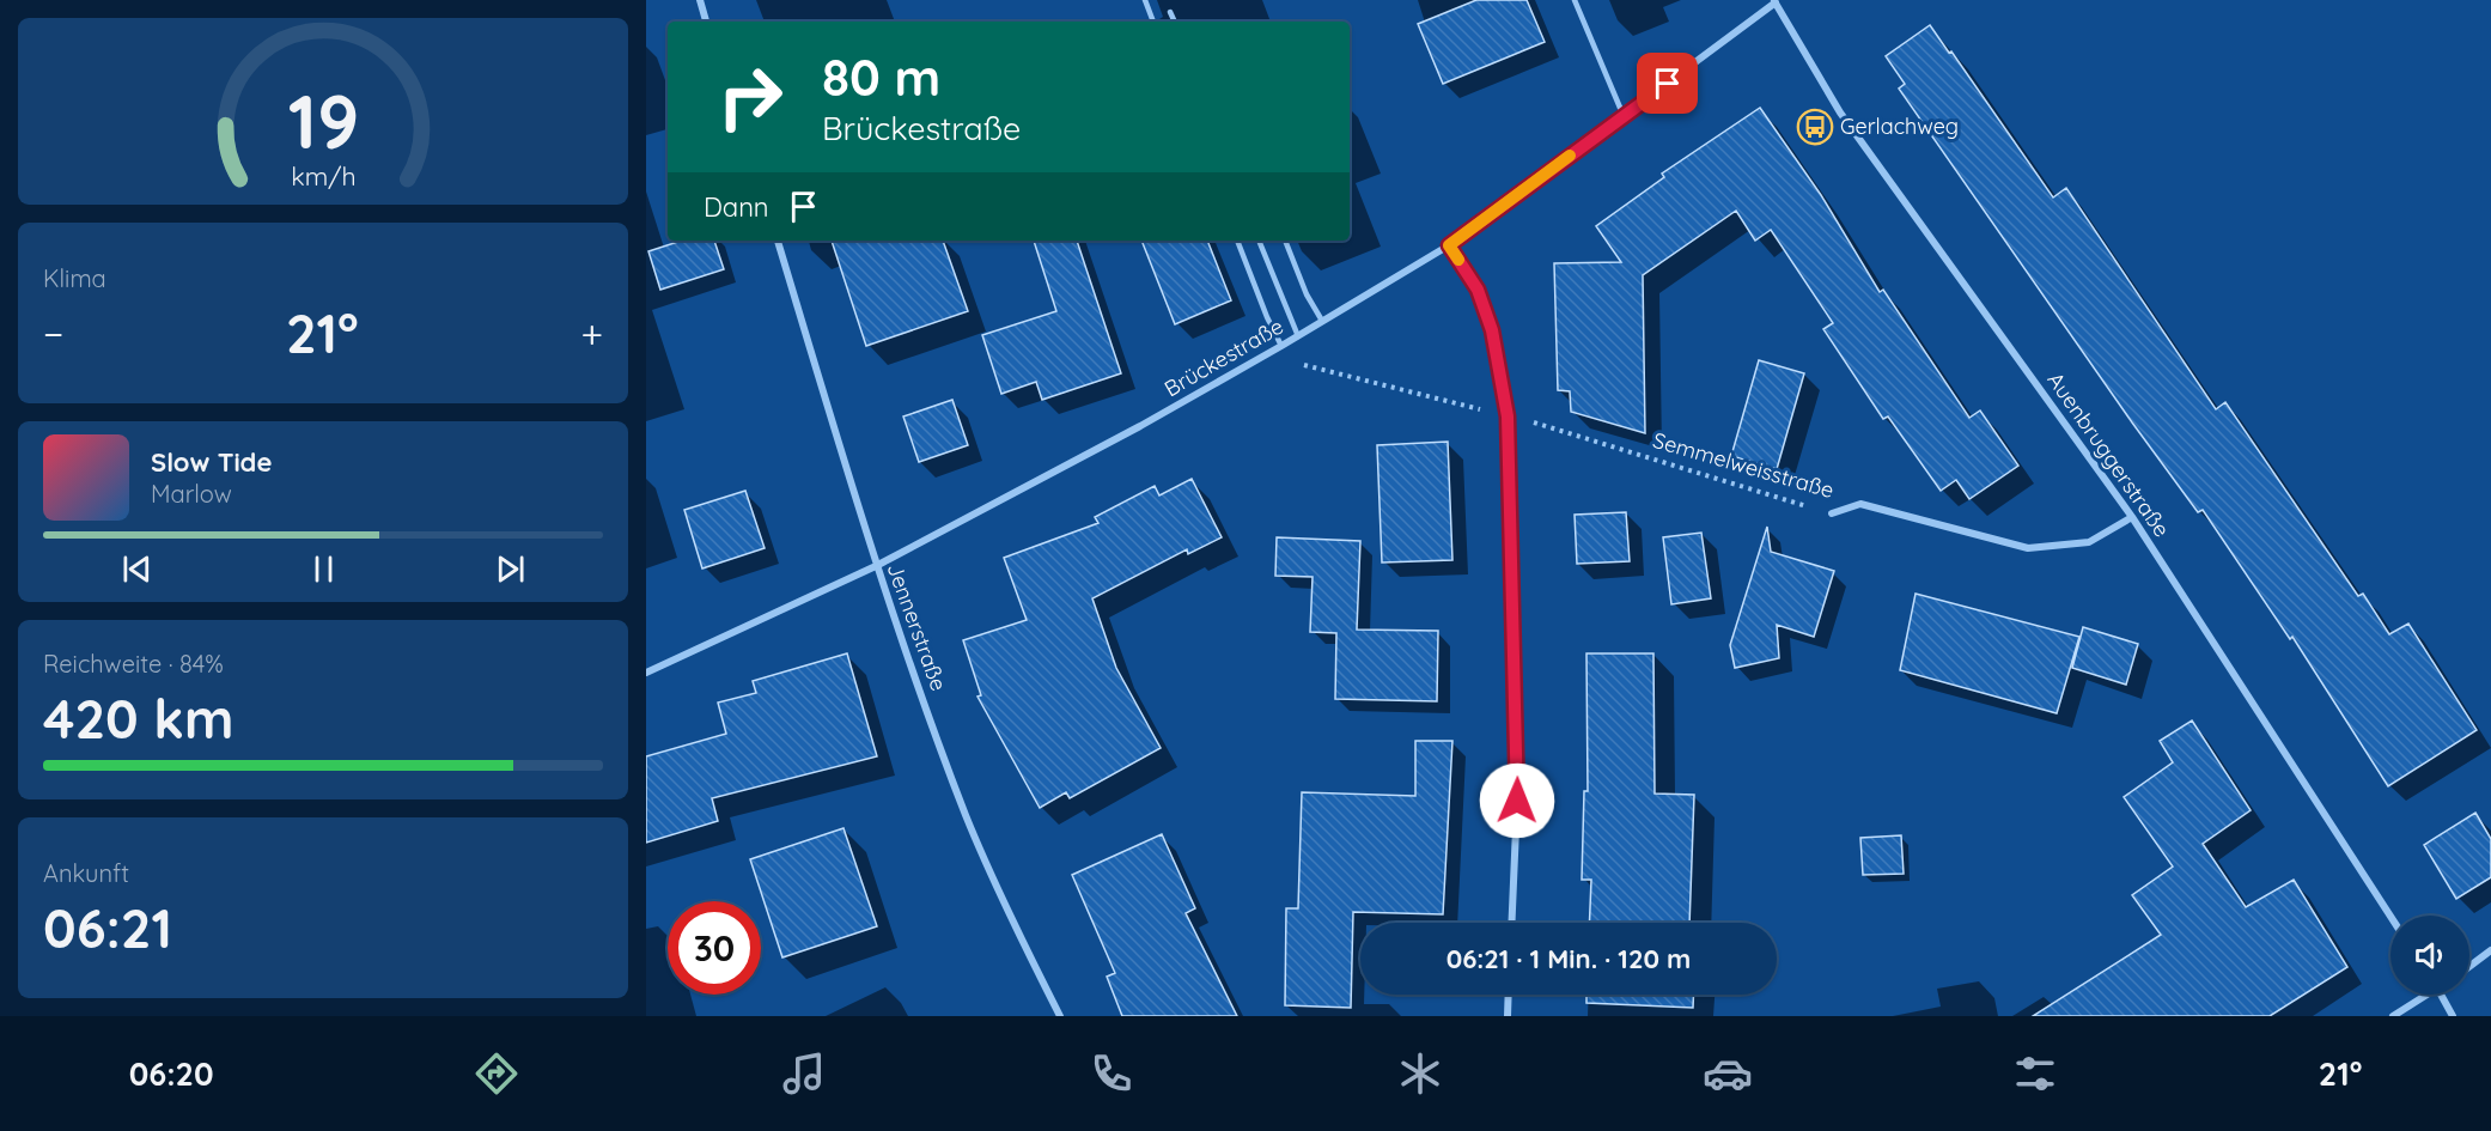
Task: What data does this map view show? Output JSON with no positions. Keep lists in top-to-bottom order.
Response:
{
  "streets": {
    "street": [
      "Brückestraße",
      "Auenbruggerstraße",
      "Semmelweisstraße",
      "Jennerstraße"
    ]
  },
  "crossings": [
    ["Brückestraße", "Auenbruggerstraße"],
    ["Brückestraße", "Semmelweisstraße"],
    ["Brückestraße", "Jennerstraße"],
    ["Auenbruggerstraße", "Semmelweisstraße"]
  ],
  "places": {
    "bus stop": ["Gerlachweg"]
  },
  "page": {
    "turn": ["80 m", "Brückestraße"],
    "then": "Dann",
    "tile": [
      "Klima",
      ["Reichweite · 84%", "420 km"],
      ["Ankunft", "06:21"]
    ],
    "heat": ["−", "21°", "+"],
    "song": ["Slow Tide", "Marlow"],
    "limit": "30",
    "trip": "06:21 · 1 Min. · 120 m",
    "tabs": ["06:20", "21°"],
    "gauge": ["19", "km/h"]
  }
}
